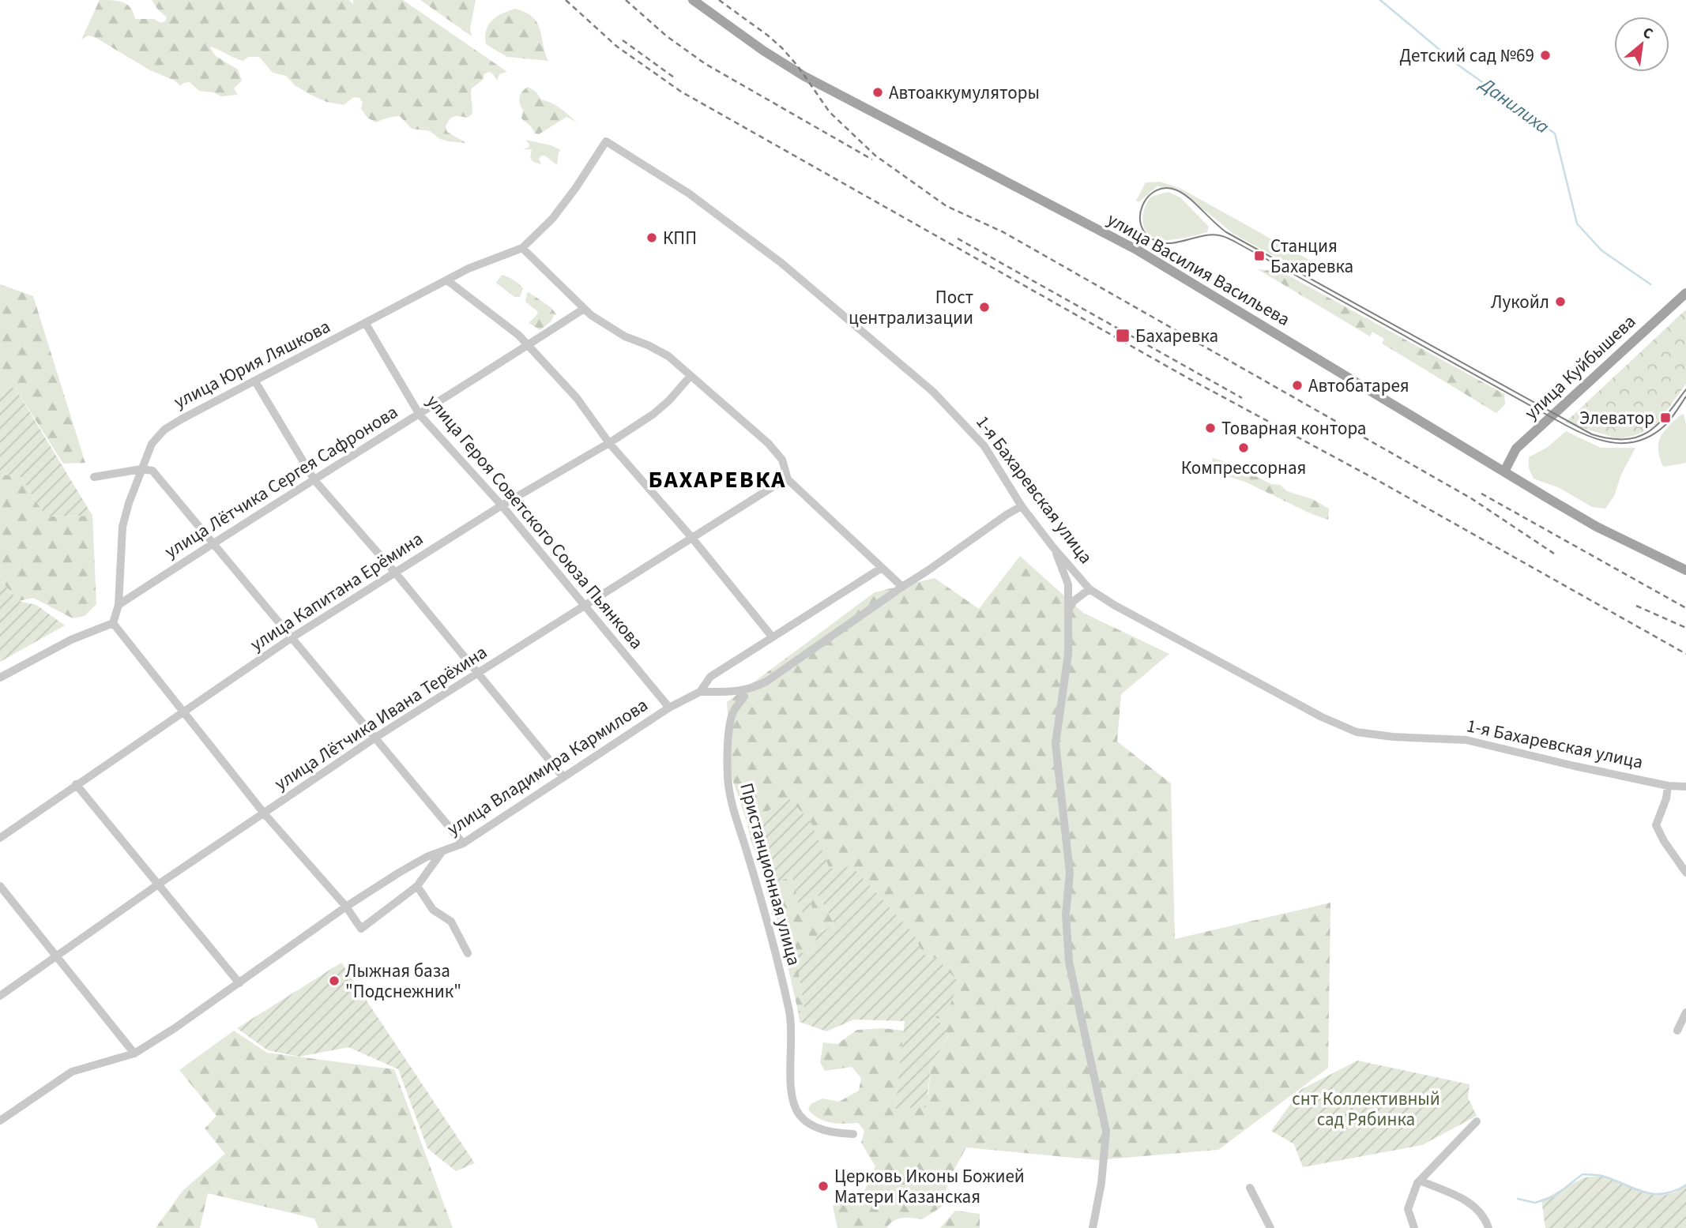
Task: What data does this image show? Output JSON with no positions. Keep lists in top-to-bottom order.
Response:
{
  "streets": {
    "main road": ["улица Василия Васильева", "улица Куйбышева"],
    "street": [
      "улица Юрия Ляшкова",
      "улица Лётчика Сергея Сафронова",
      "1-я Бахаревская улица",
      "улица Героя Советского Союза Пьянкова",
      "улица Капитана Ерёмина",
      "улица Лётчика Ивана Терёхина",
      "улица Владимира Кармилова",
      "Пристанционная улица"
    ]
  },
  "crossings": [
    ["улица Василия Васильева", "улица Куйбышева"],
    ["улица Юрия Ляшкова", "улица Лётчика Сергея Сафронова"],
    ["улица Юрия Ляшкова", "1-я Бахаревская улица"],
    ["улица Юрия Ляшкова", "улица Героя Советского Союза Пьянкова"],
    ["улица Лётчика Сергея Сафронова", "улица Героя Советского Союза Пьянкова"],
    ["улица Героя Советского Союза Пьянкова", "улица Капитана Ерёмина"],
    ["улица Героя Советского Союза Пьянкова", "улица Лётчика Ивана Терёхина"],
    ["улица Героя Советского Союза Пьянкова", "улица Владимира Кармилова"]
  ],
  "districts": ["БАХАРЕВКА"],
  "water": ["Данилиха"],
  "parks": ["снт Коллективный сад Рябинка"],
  "places": {
    "other": [
      "Детский сад №69",
      "Автоаккумуляторы",
      "КПП",
      "Лукойл",
      "Пост централизации",
      "Автобатарея",
      "Товарная контора",
      "Компрессорная",
      "Лыжная база \"Подснежник\"",
      "Церковь Иконы Божией Матери Казанская"
    ],
    "transit": ["Станция Бахаревка", "Бахаревка", "Элеватор"]
  },
  "north": "top right"
}
